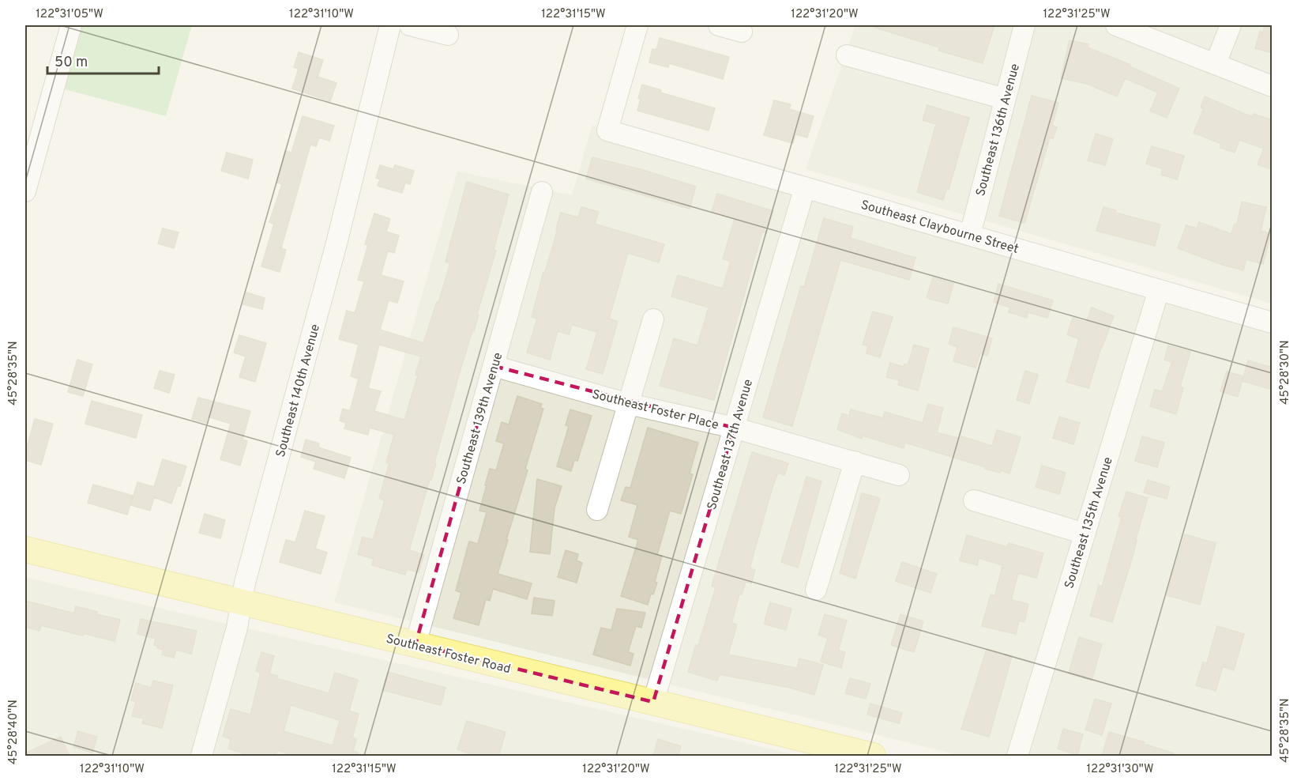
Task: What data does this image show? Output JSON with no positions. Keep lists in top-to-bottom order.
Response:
{
  "streets": {
    "main road": ["Southeast Foster Road"],
    "street": [
      "Southeast 136th Avenue",
      "Southeast Claybourne Street",
      "Southeast 140th Avenue",
      "Southeast Foster Place",
      "Southeast 139th Avenue",
      "Southeast 137th Avenue",
      "Southeast 135th Avenue"
    ]
  },
  "crossings": [
    ["Southeast 136th Avenue", "Southeast Claybourne Street"],
    ["Southeast Claybourne Street", "Southeast 137th Avenue"],
    ["Southeast Claybourne Street", "Southeast 135th Avenue"],
    ["Southeast 140th Avenue", "Southeast Foster Road"],
    ["Southeast Foster Place", "Southeast 139th Avenue"],
    ["Southeast Foster Place", "Southeast 137th Avenue"],
    ["Southeast 139th Avenue", "Southeast Foster Road"],
    ["Southeast 137th Avenue", "Southeast Foster Road"]
  ],
  "scale_bar": "50 m",
  "coordinates": [
    "122°31'05\"W",
    "122°31'10\"W",
    "122°31'15\"W",
    "122°31'20\"W",
    "122°31'25\"W",
    "45°28'30\"N",
    "45°28'35\"N",
    "45°28'40\"N",
    "122°31'30\"W"
  ]
}
